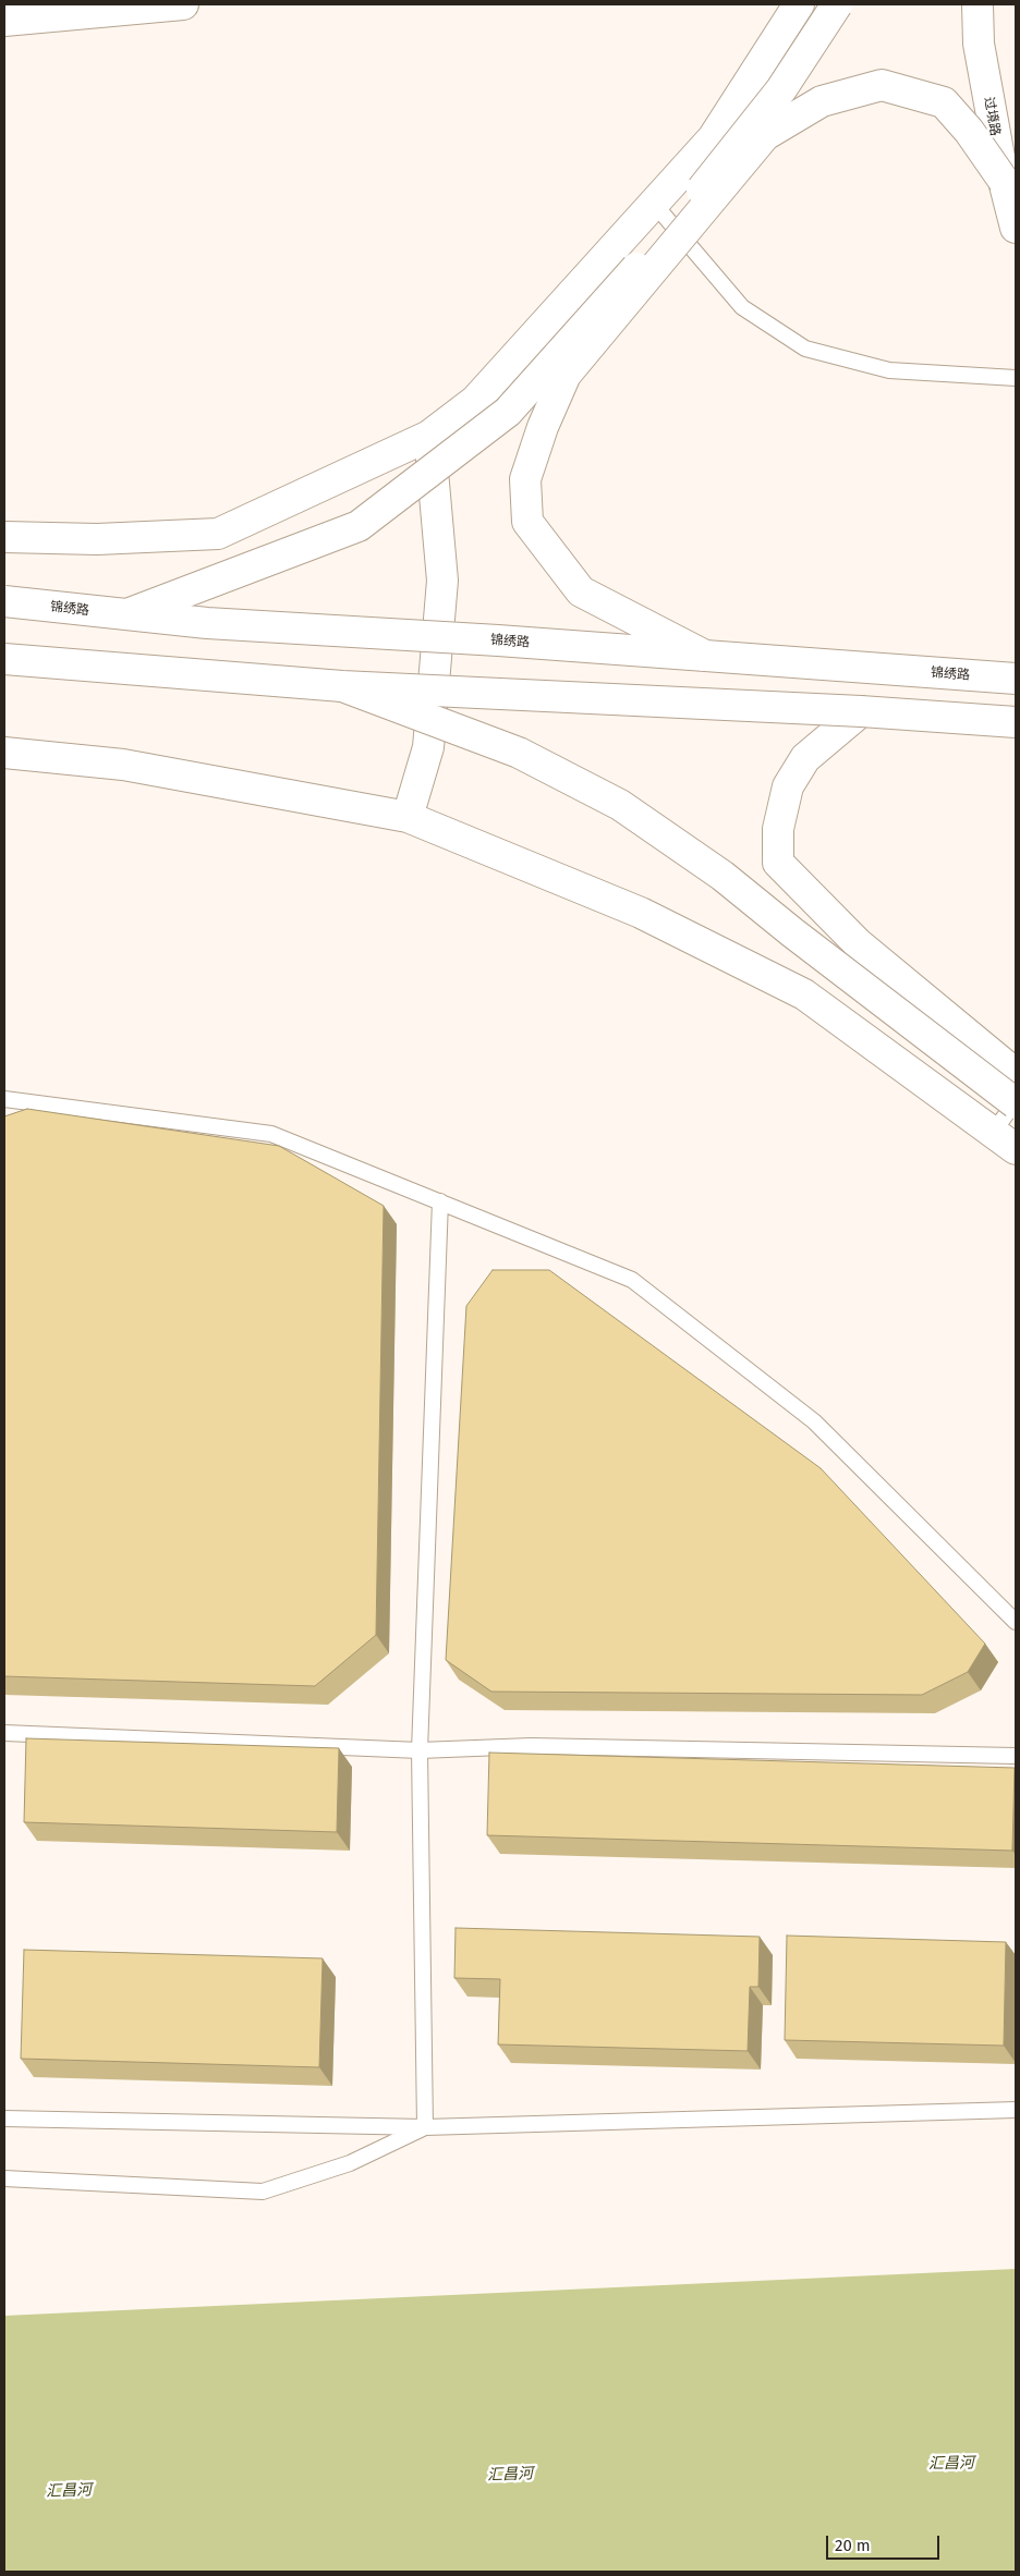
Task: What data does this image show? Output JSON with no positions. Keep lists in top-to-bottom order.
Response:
{
  "streets": {
    "main road": ["过境路", "锦绣路"]
  },
  "water": ["汇昌河"],
  "scale_bar": "20 m"
}
